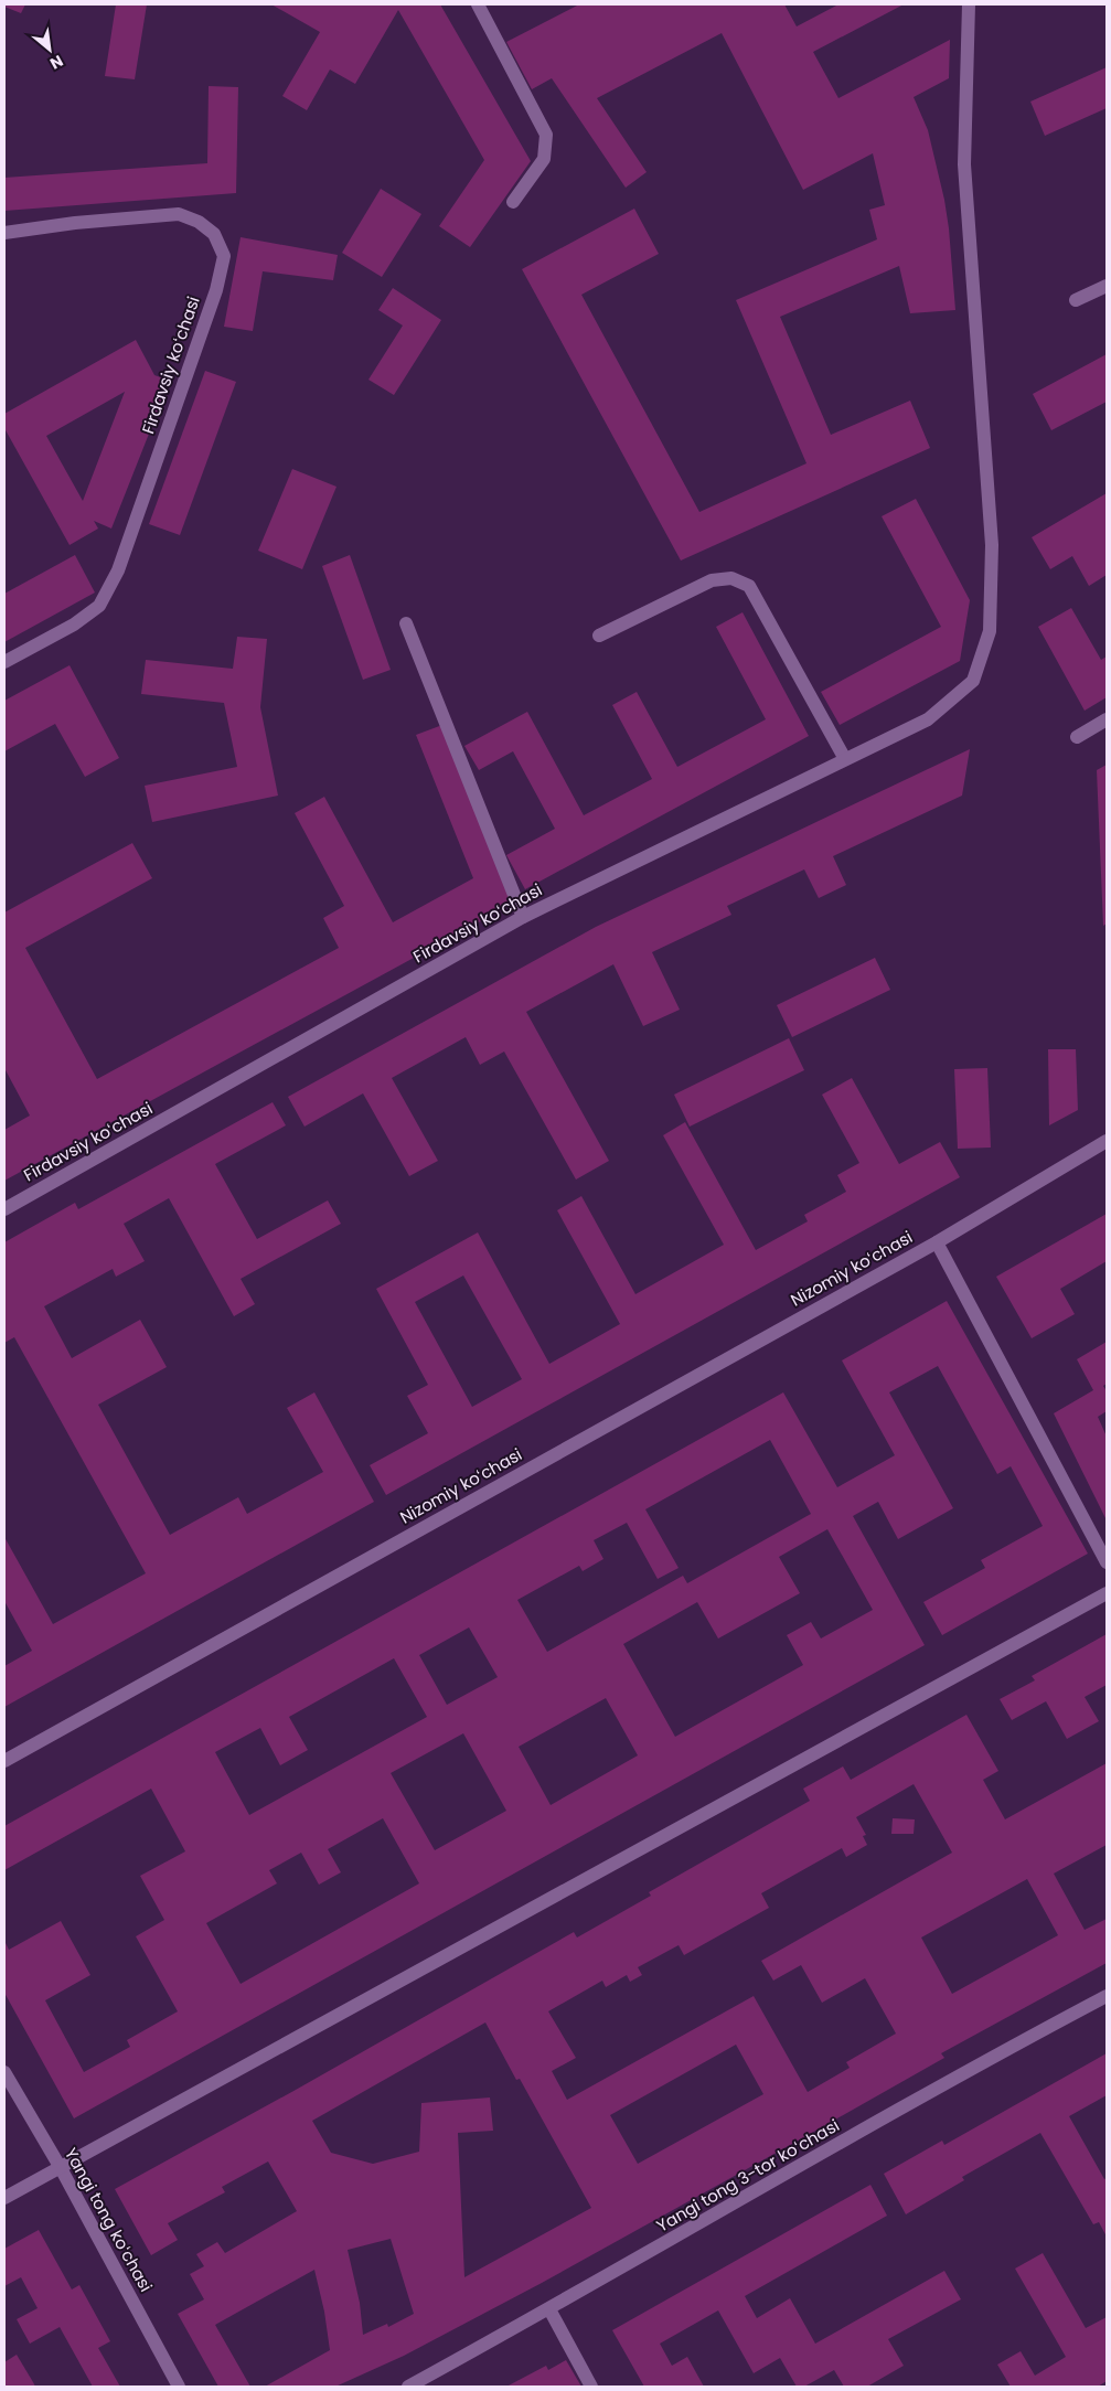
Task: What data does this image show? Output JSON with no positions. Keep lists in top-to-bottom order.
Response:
{
  "streets": {
    "street": [
      "Firdavsiy koʻchasi",
      "Nizomiy koʻchasi",
      "Yangi tong 3-tor koʻchasi",
      "Yangi tong koʻchasi"
    ]
  },
  "north": "bottom right"
}
